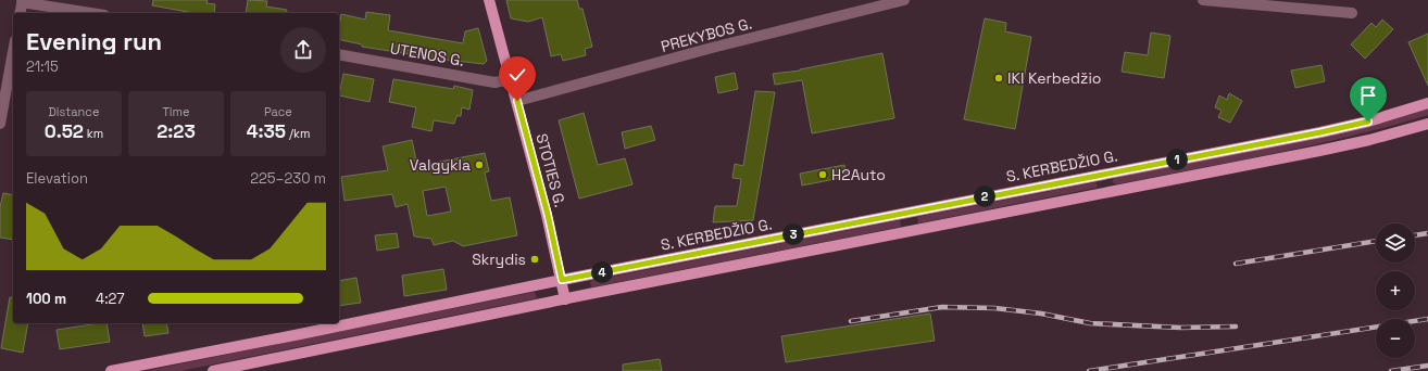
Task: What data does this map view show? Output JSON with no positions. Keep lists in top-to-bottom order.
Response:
{
  "streets": {
    "main road": ["S. KERBEDŽIO G.", "STOTIES G."],
    "street": ["PREKYBOS G.", "UTENOS G."]
  },
  "crossings": [
    ["PREKYBOS G.", "STOTIES G."],
    ["UTENOS G.", "STOTIES G."],
    ["S. KERBEDŽIO G.", "STOTIES G."]
  ],
  "places": [
    "IKI Kerbedžio",
    "Valgykla",
    "H2Auto",
    "Skrydis"
  ],
  "page": {
    "heading": ["Evening run", "21:15"],
    "stats": [
      ["Distance", "0.52 km"],
      ["Time", "2:23"],
      ["Pace", "4:35 /km"]
    ],
    "pins": [
      "1",
      "2",
      "3",
      "4"
    ],
    "chart": ["Elevation", "225–230 m"],
    "map_buttons": ["+", "−"],
    "list": [
      {
        "name": "100 m",
        "note": "4:27"
      }
    ]
  }
}
